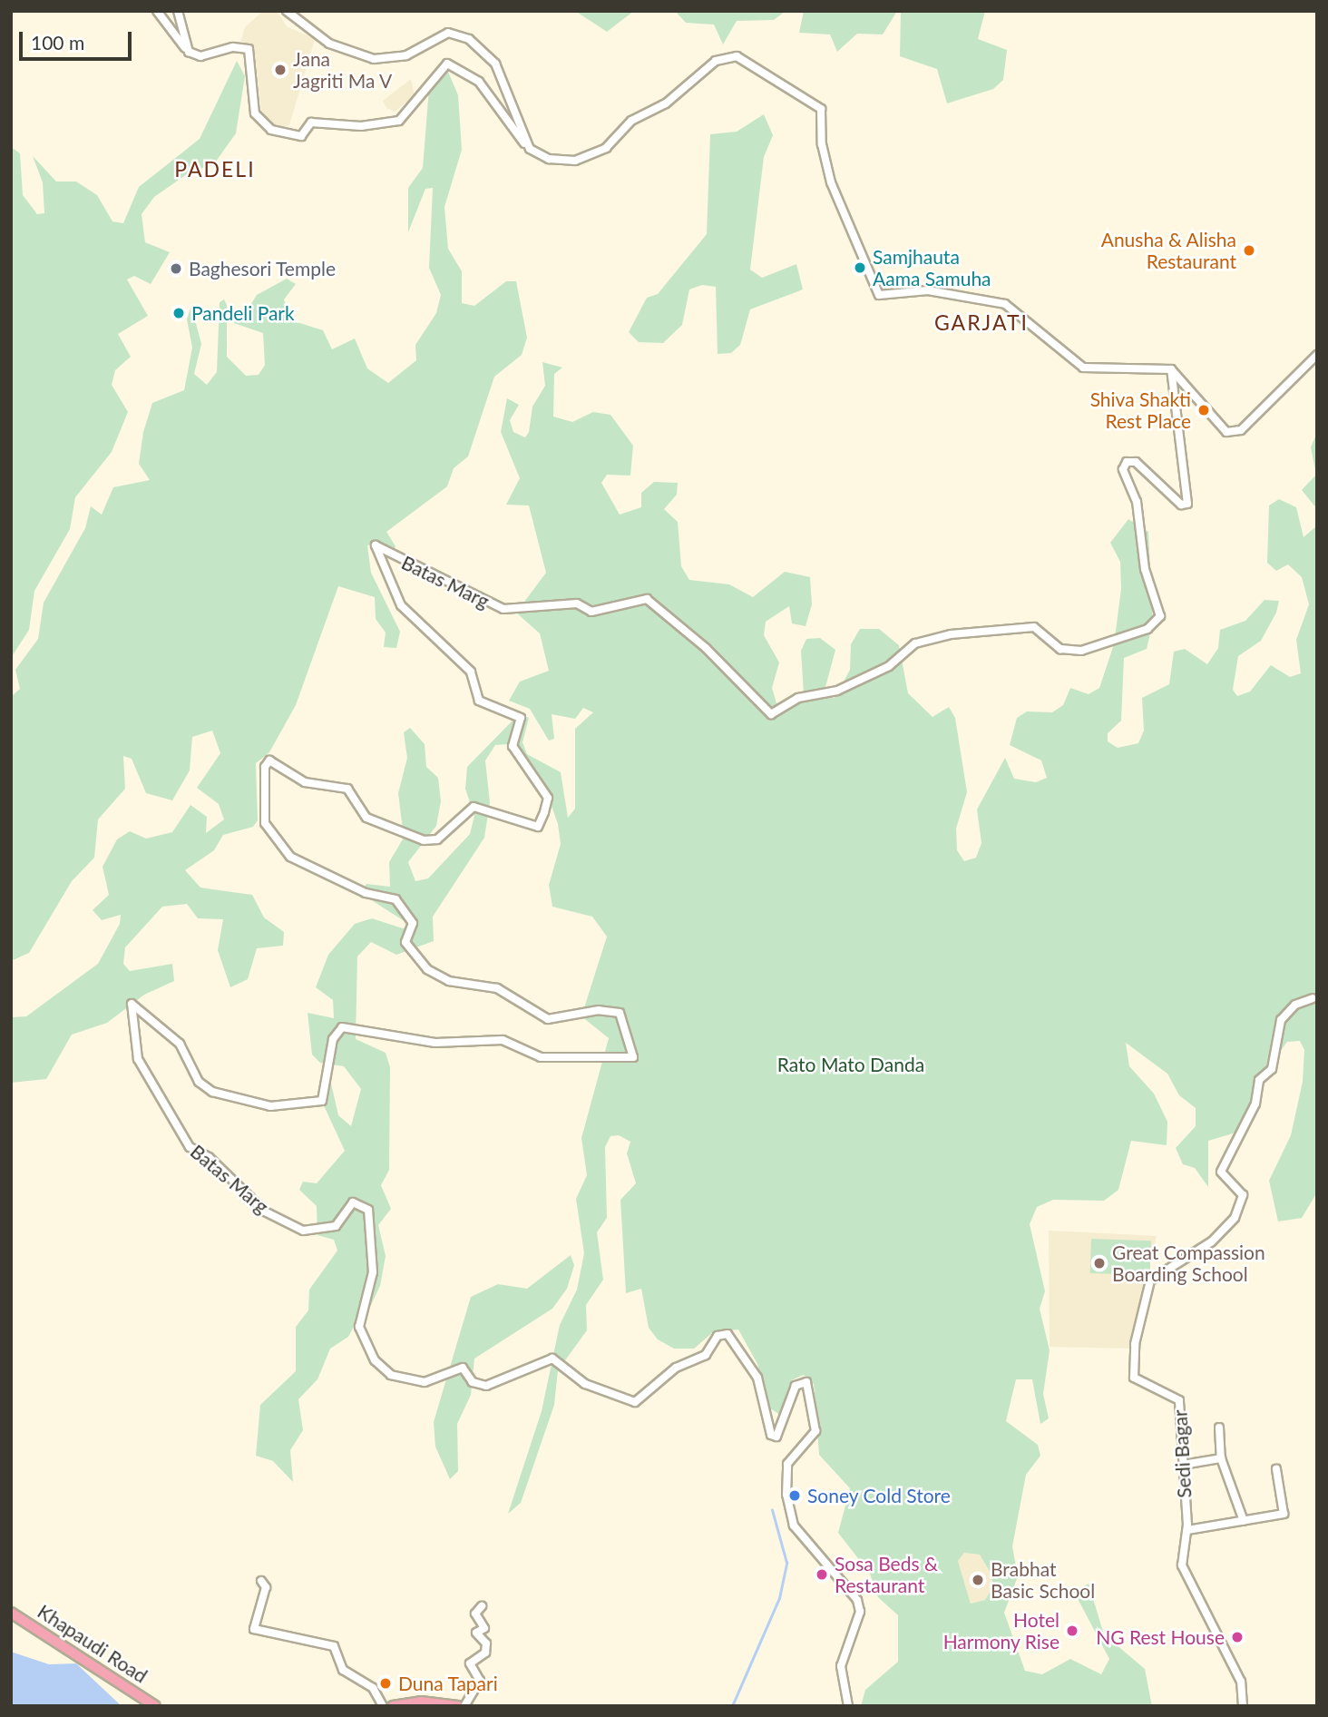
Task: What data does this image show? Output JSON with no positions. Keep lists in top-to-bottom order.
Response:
{
  "streets": {
    "main road": ["Khapaudi Road"],
    "street": ["Batas Marg", "Sedi Bagar"]
  },
  "districts": ["PADELI", "GARJATI"],
  "parks": ["Rato Mato Danda"],
  "places": [
    "Jana Jagriti Ma V",
    "Anusha & Alisha Restaurant",
    "Samjhauta Aama Samuha",
    "Baghesori Temple",
    "Pandeli Park",
    "Shiva Shakti Rest Place",
    "Great Compassion Boarding School",
    "Soney Cold Store",
    "Sosa Beds & Restaurant",
    "Brabhat Basic School",
    "Hotel Harmony Rise",
    "NG Rest House",
    "Duna Tapari"
  ],
  "scale_bar": "100 m"
}
